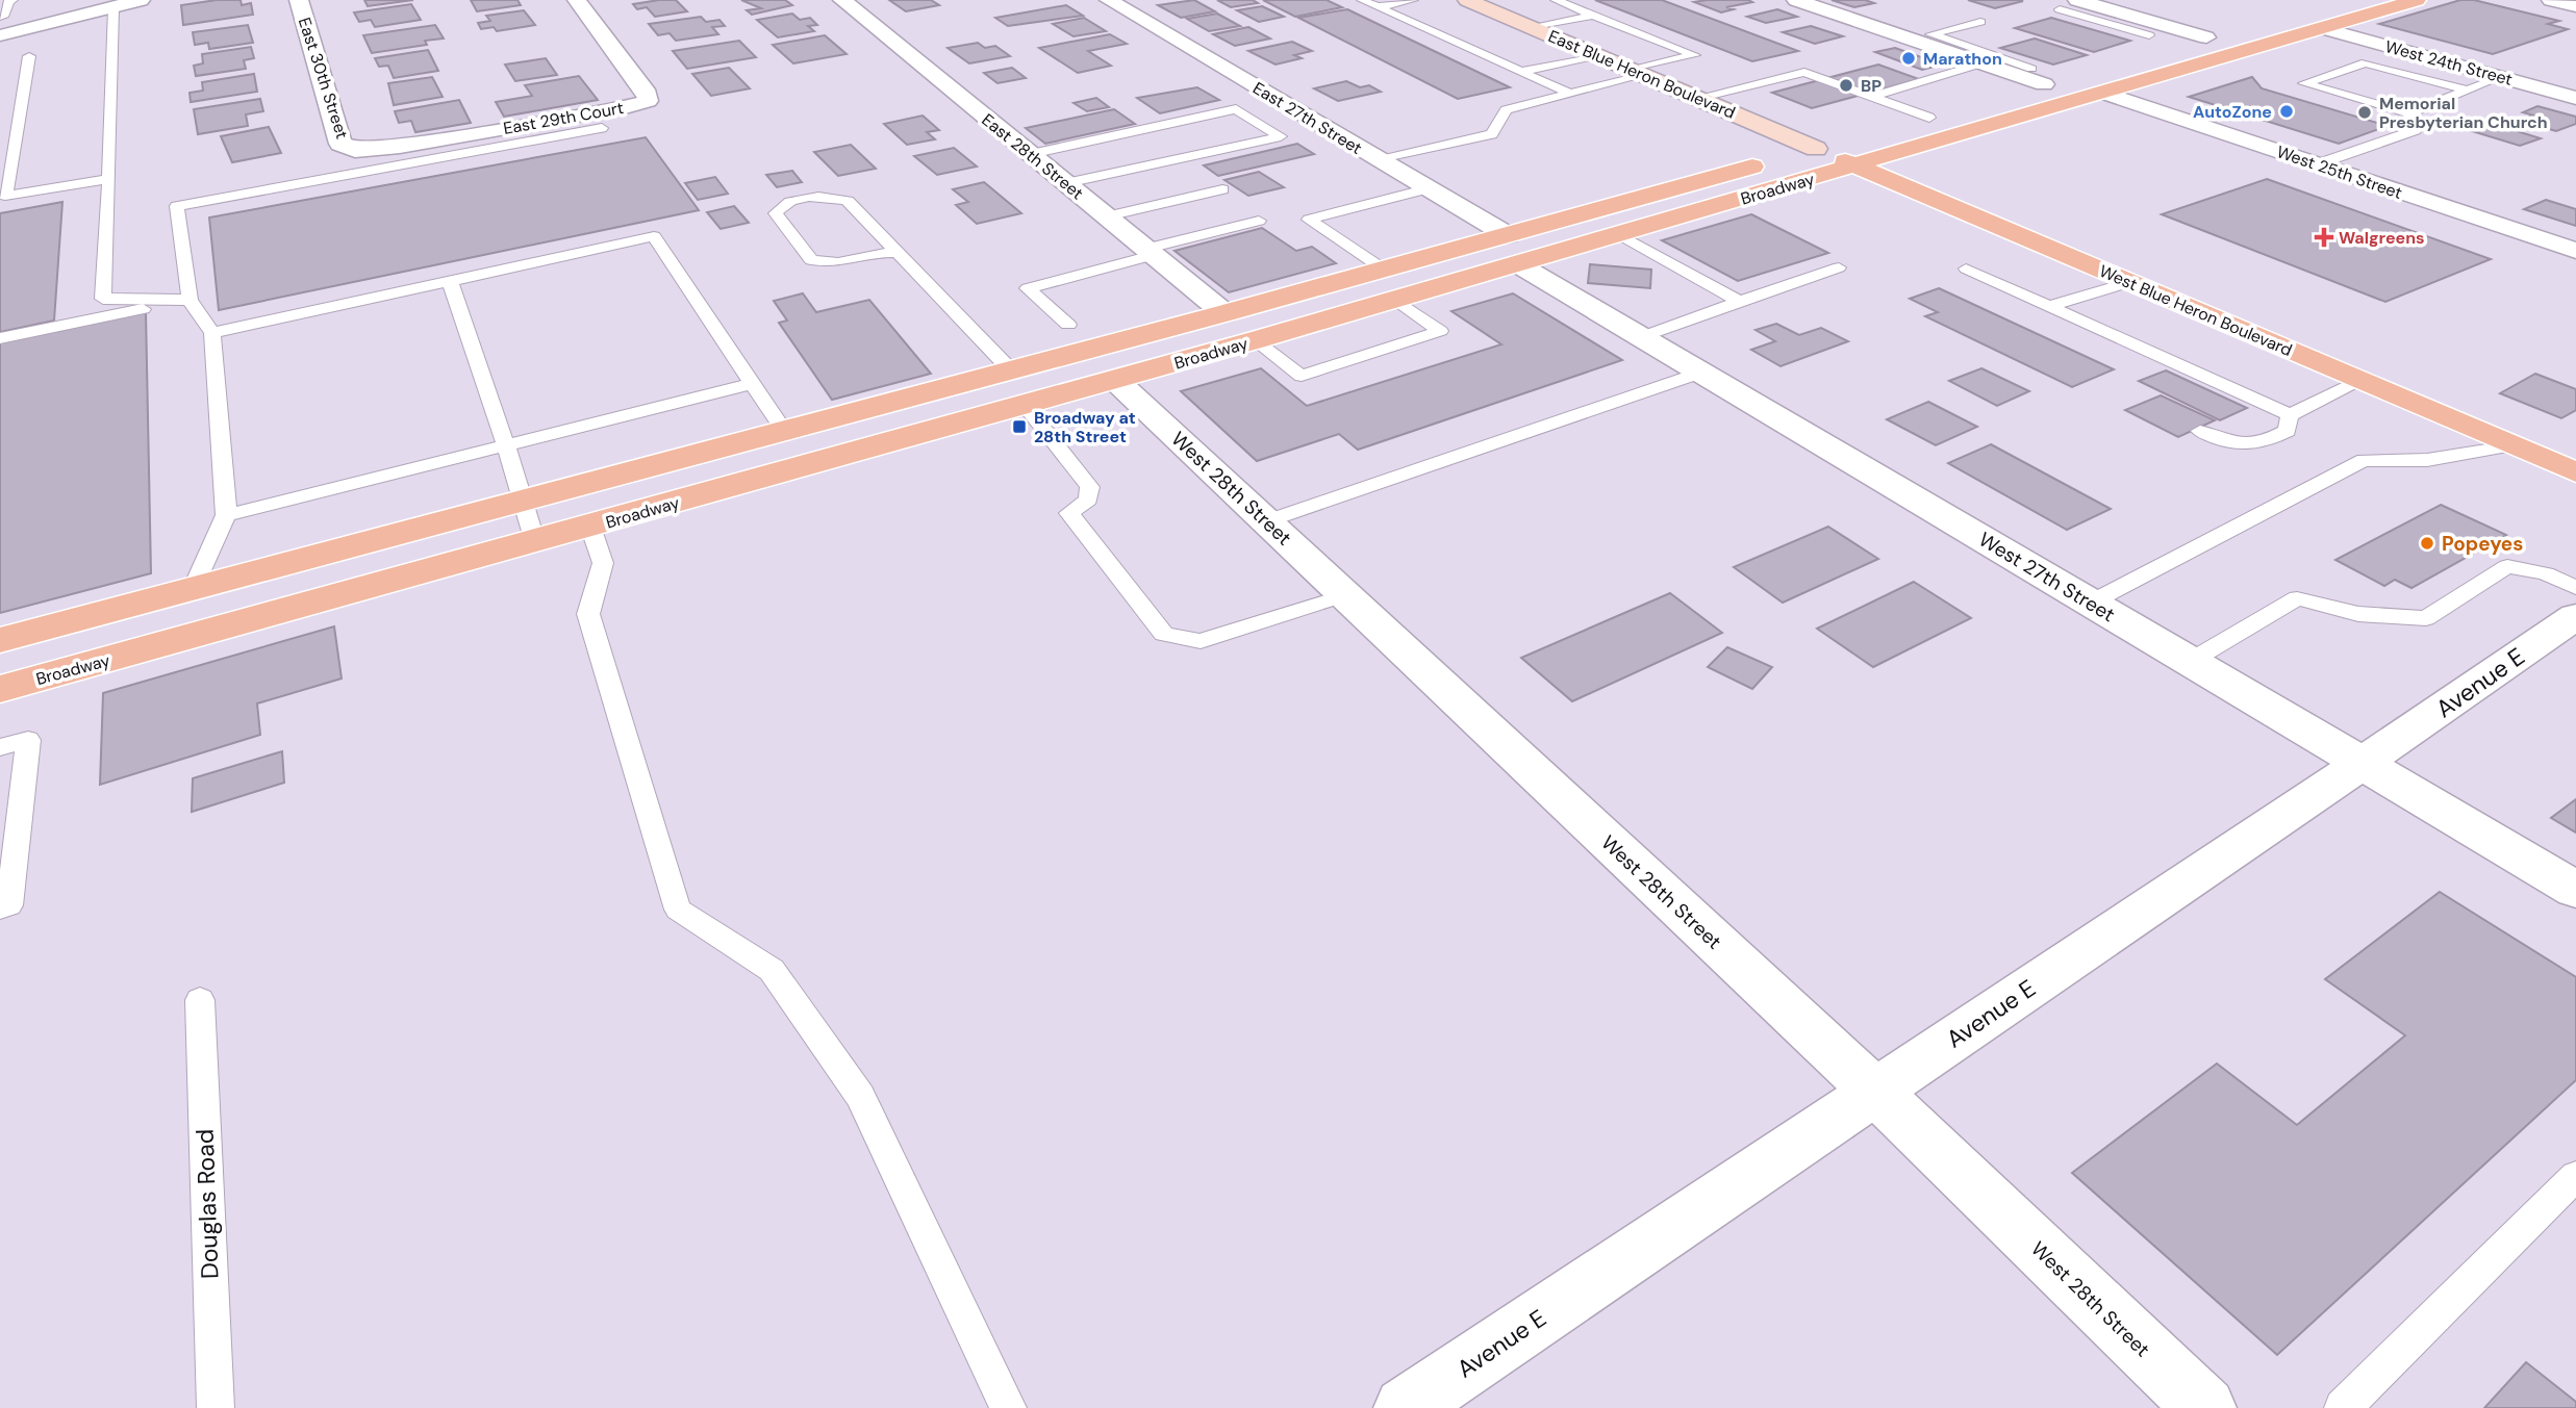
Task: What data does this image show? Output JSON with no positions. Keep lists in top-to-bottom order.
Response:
{
  "streets": {
    "main road": ["East Blue Heron Boulevard", "Broadway", "West Blue Heron Boulevard"],
    "street": [
      "West 24th Street",
      "East 30th Street",
      "East 29th Court",
      "East 27th Street",
      "East 28th Street",
      "West 25th Street",
      "West 28th Street",
      "West 27th Street",
      "Avenue E"
    ],
    "lane": ["Douglas Road"]
  },
  "crossings": [
    ["West 24th Street", "Broadway"],
    ["East Blue Heron Boulevard", "Broadway"],
    ["East Blue Heron Boulevard", "West Blue Heron Boulevard"],
    ["East 30th Street", "East 29th Court"],
    ["East 27th Street", "Broadway"],
    ["East 27th Street", "West 27th Street"],
    ["East 28th Street", "Broadway"],
    ["West 25th Street", "Broadway"],
    ["Broadway", "West Blue Heron Boulevard"],
    ["Broadway", "West 28th Street"],
    ["Broadway", "West 27th Street"],
    ["West 28th Street", "Avenue E"],
    ["West 27th Street", "Avenue E"]
  ],
  "places": {
    "other": [
      "Marathon",
      "BP",
      "AutoZone",
      "Memorial Presbyterian Church",
      "Popeyes"
    ],
    "health": ["Walgreens"],
    "transit": ["Broadway at 28th Street"]
  }
}
